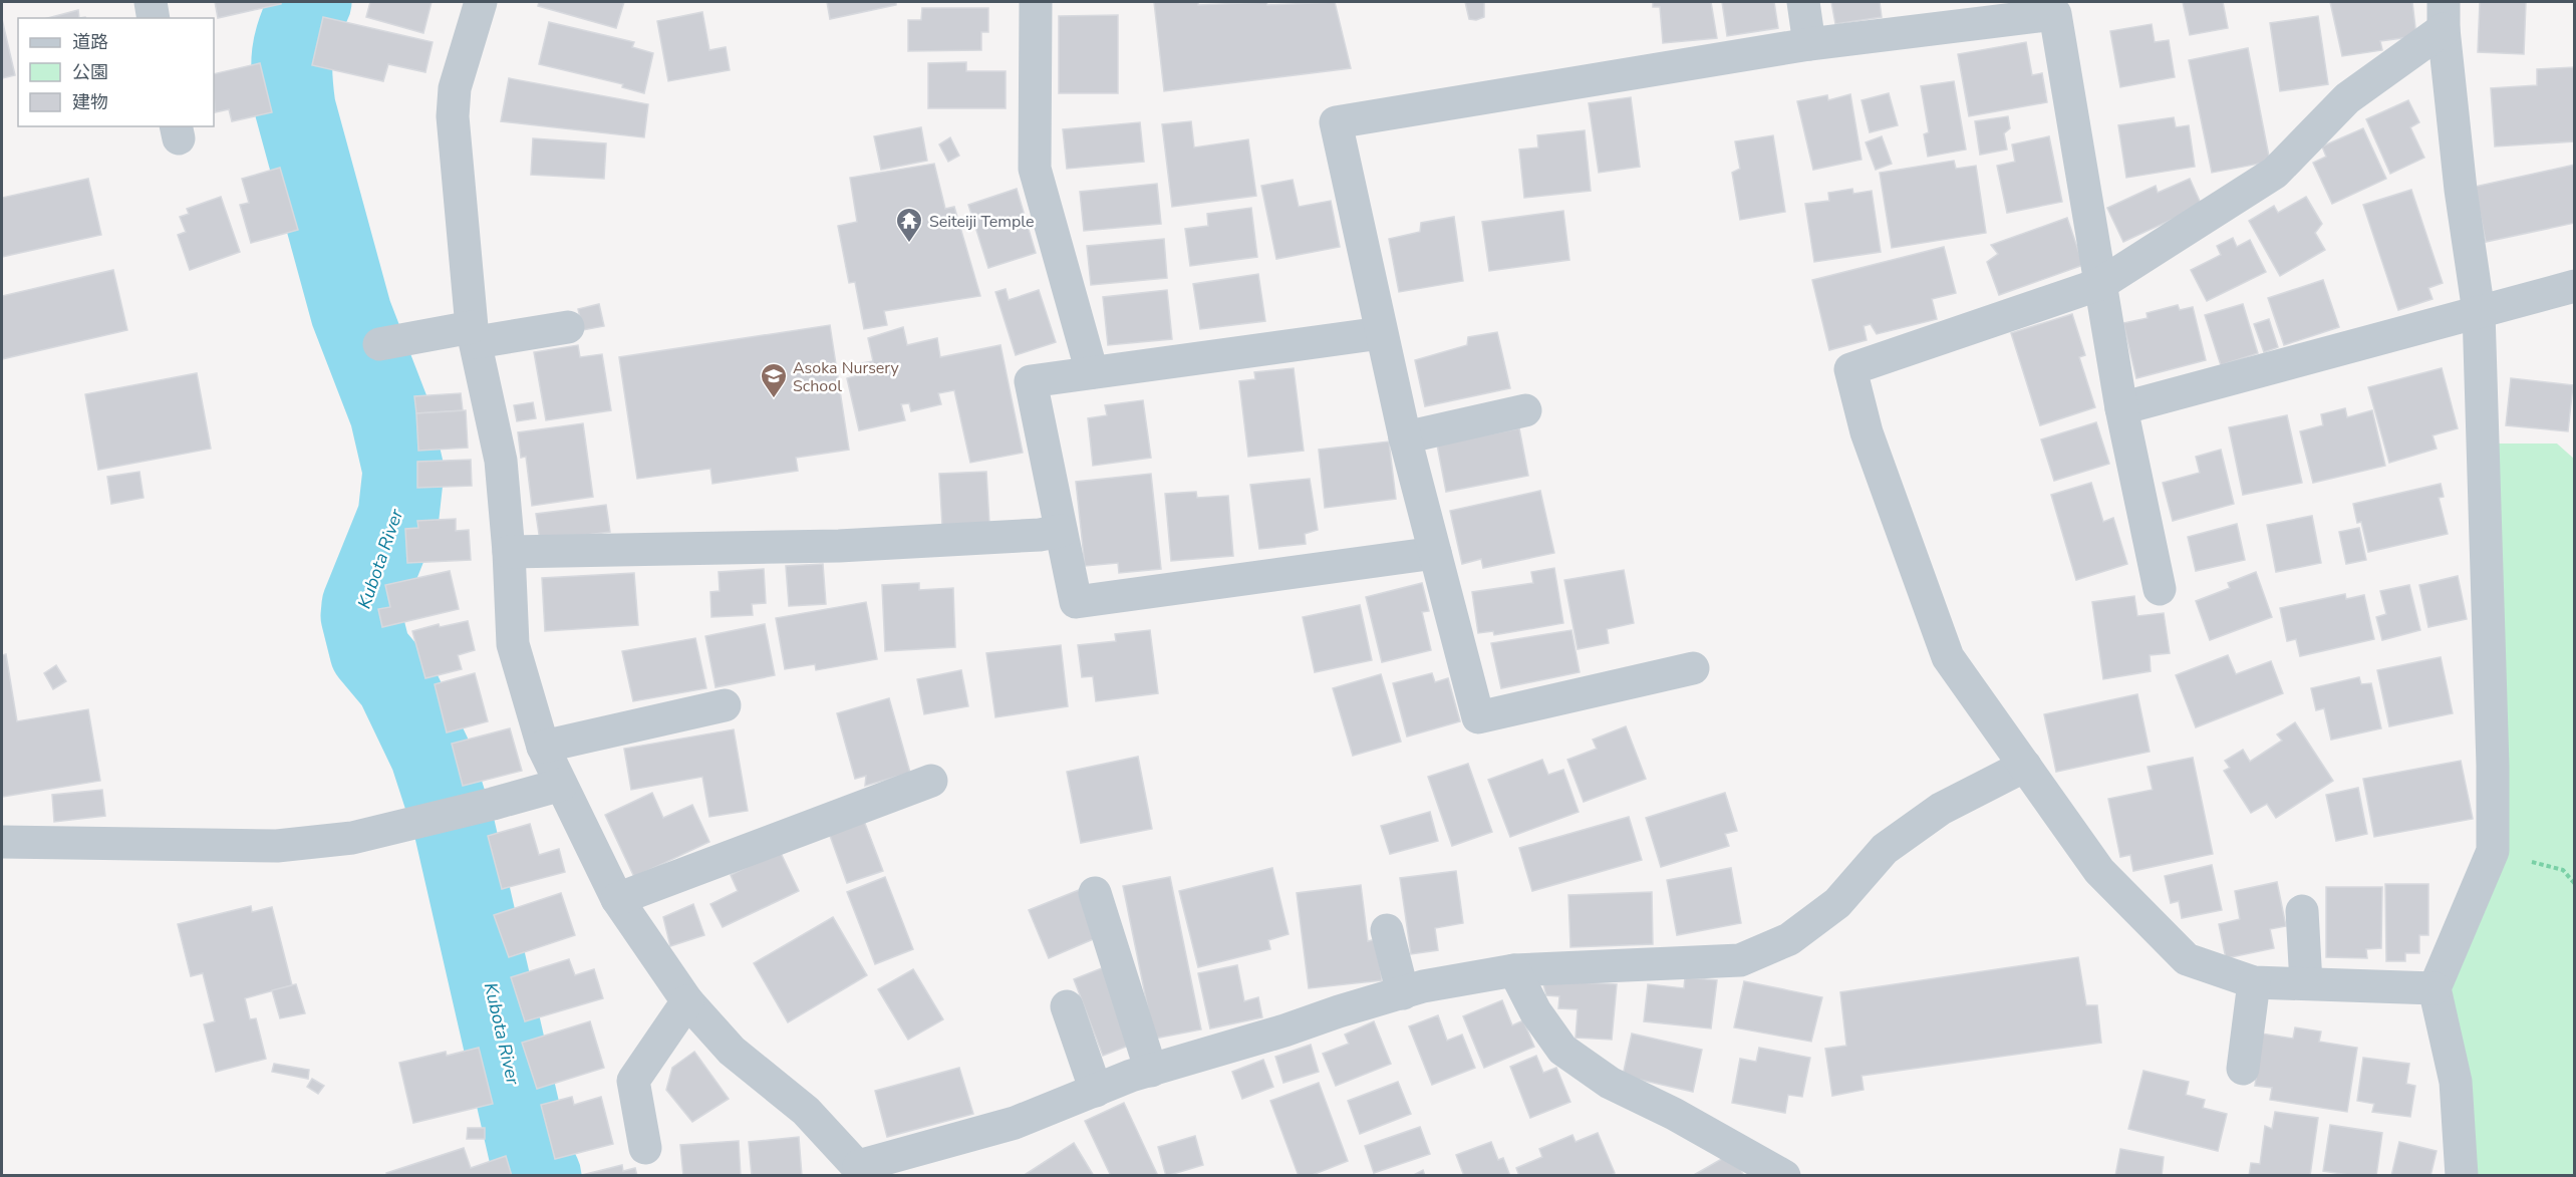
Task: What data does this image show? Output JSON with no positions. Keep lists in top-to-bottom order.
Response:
{
  "water": ["Kubota River"],
  "places": {
    "temple": ["Seiteiji Temple"],
    "school or university": ["Asoka Nursery School"]
  },
  "legend": ["道路", "公園", "建物"]
}
